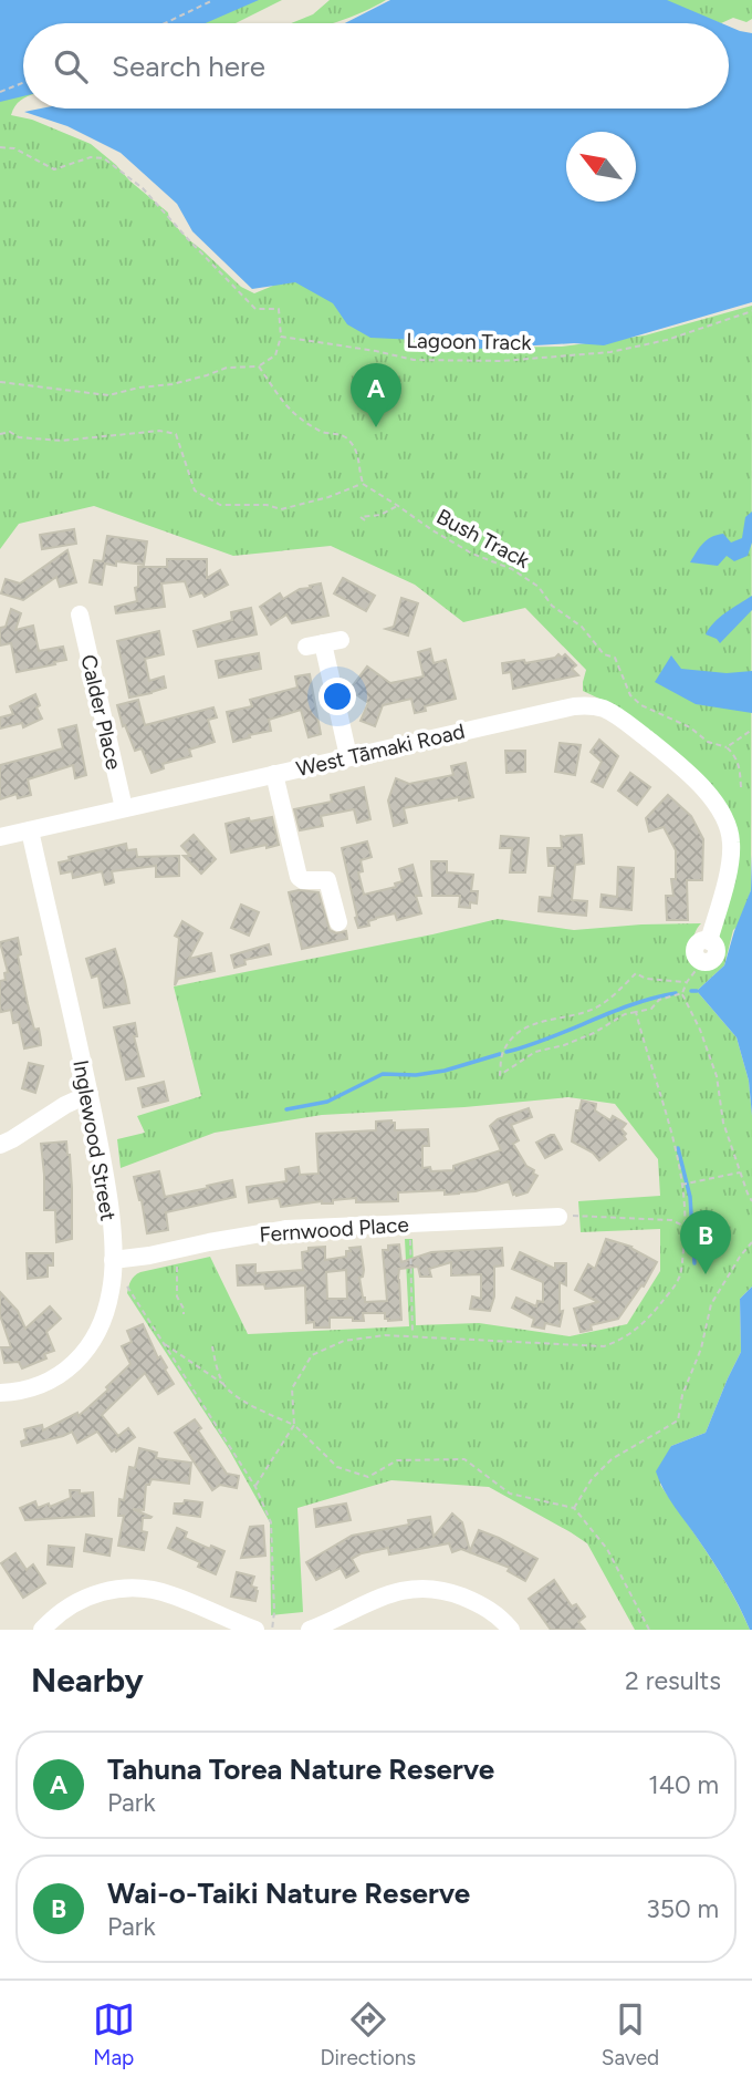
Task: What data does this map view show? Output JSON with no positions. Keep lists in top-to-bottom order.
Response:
{
  "streets": {
    "street": [
      "Calder Place",
      "West Tāmaki Road",
      "Inglewood Street",
      "Fernwood Place"
    ],
    "path": ["Lagoon Track", "Bush Track"]
  },
  "crossings": [
    ["Calder Place", "West Tāmaki Road"],
    ["West Tāmaki Road", "Inglewood Street"],
    ["Inglewood Street", "Fernwood Place"]
  ],
  "north": "top left",
  "page": {
    "search": "Search here",
    "pins": ["A", "B"],
    "heading": ["Nearby", "2 results"],
    "list": [
      {
        "mark": "A",
        "name": "Tahuna Torea Nature Reserve",
        "note": "Park",
        "value": "140 m"
      },
      {
        "mark": "B",
        "name": "Wai-o-Taiki Nature Reserve",
        "note": "Park",
        "value": "350 m"
      }
    ],
    "nav": ["Map", "Directions", "Saved"]
  }
}
